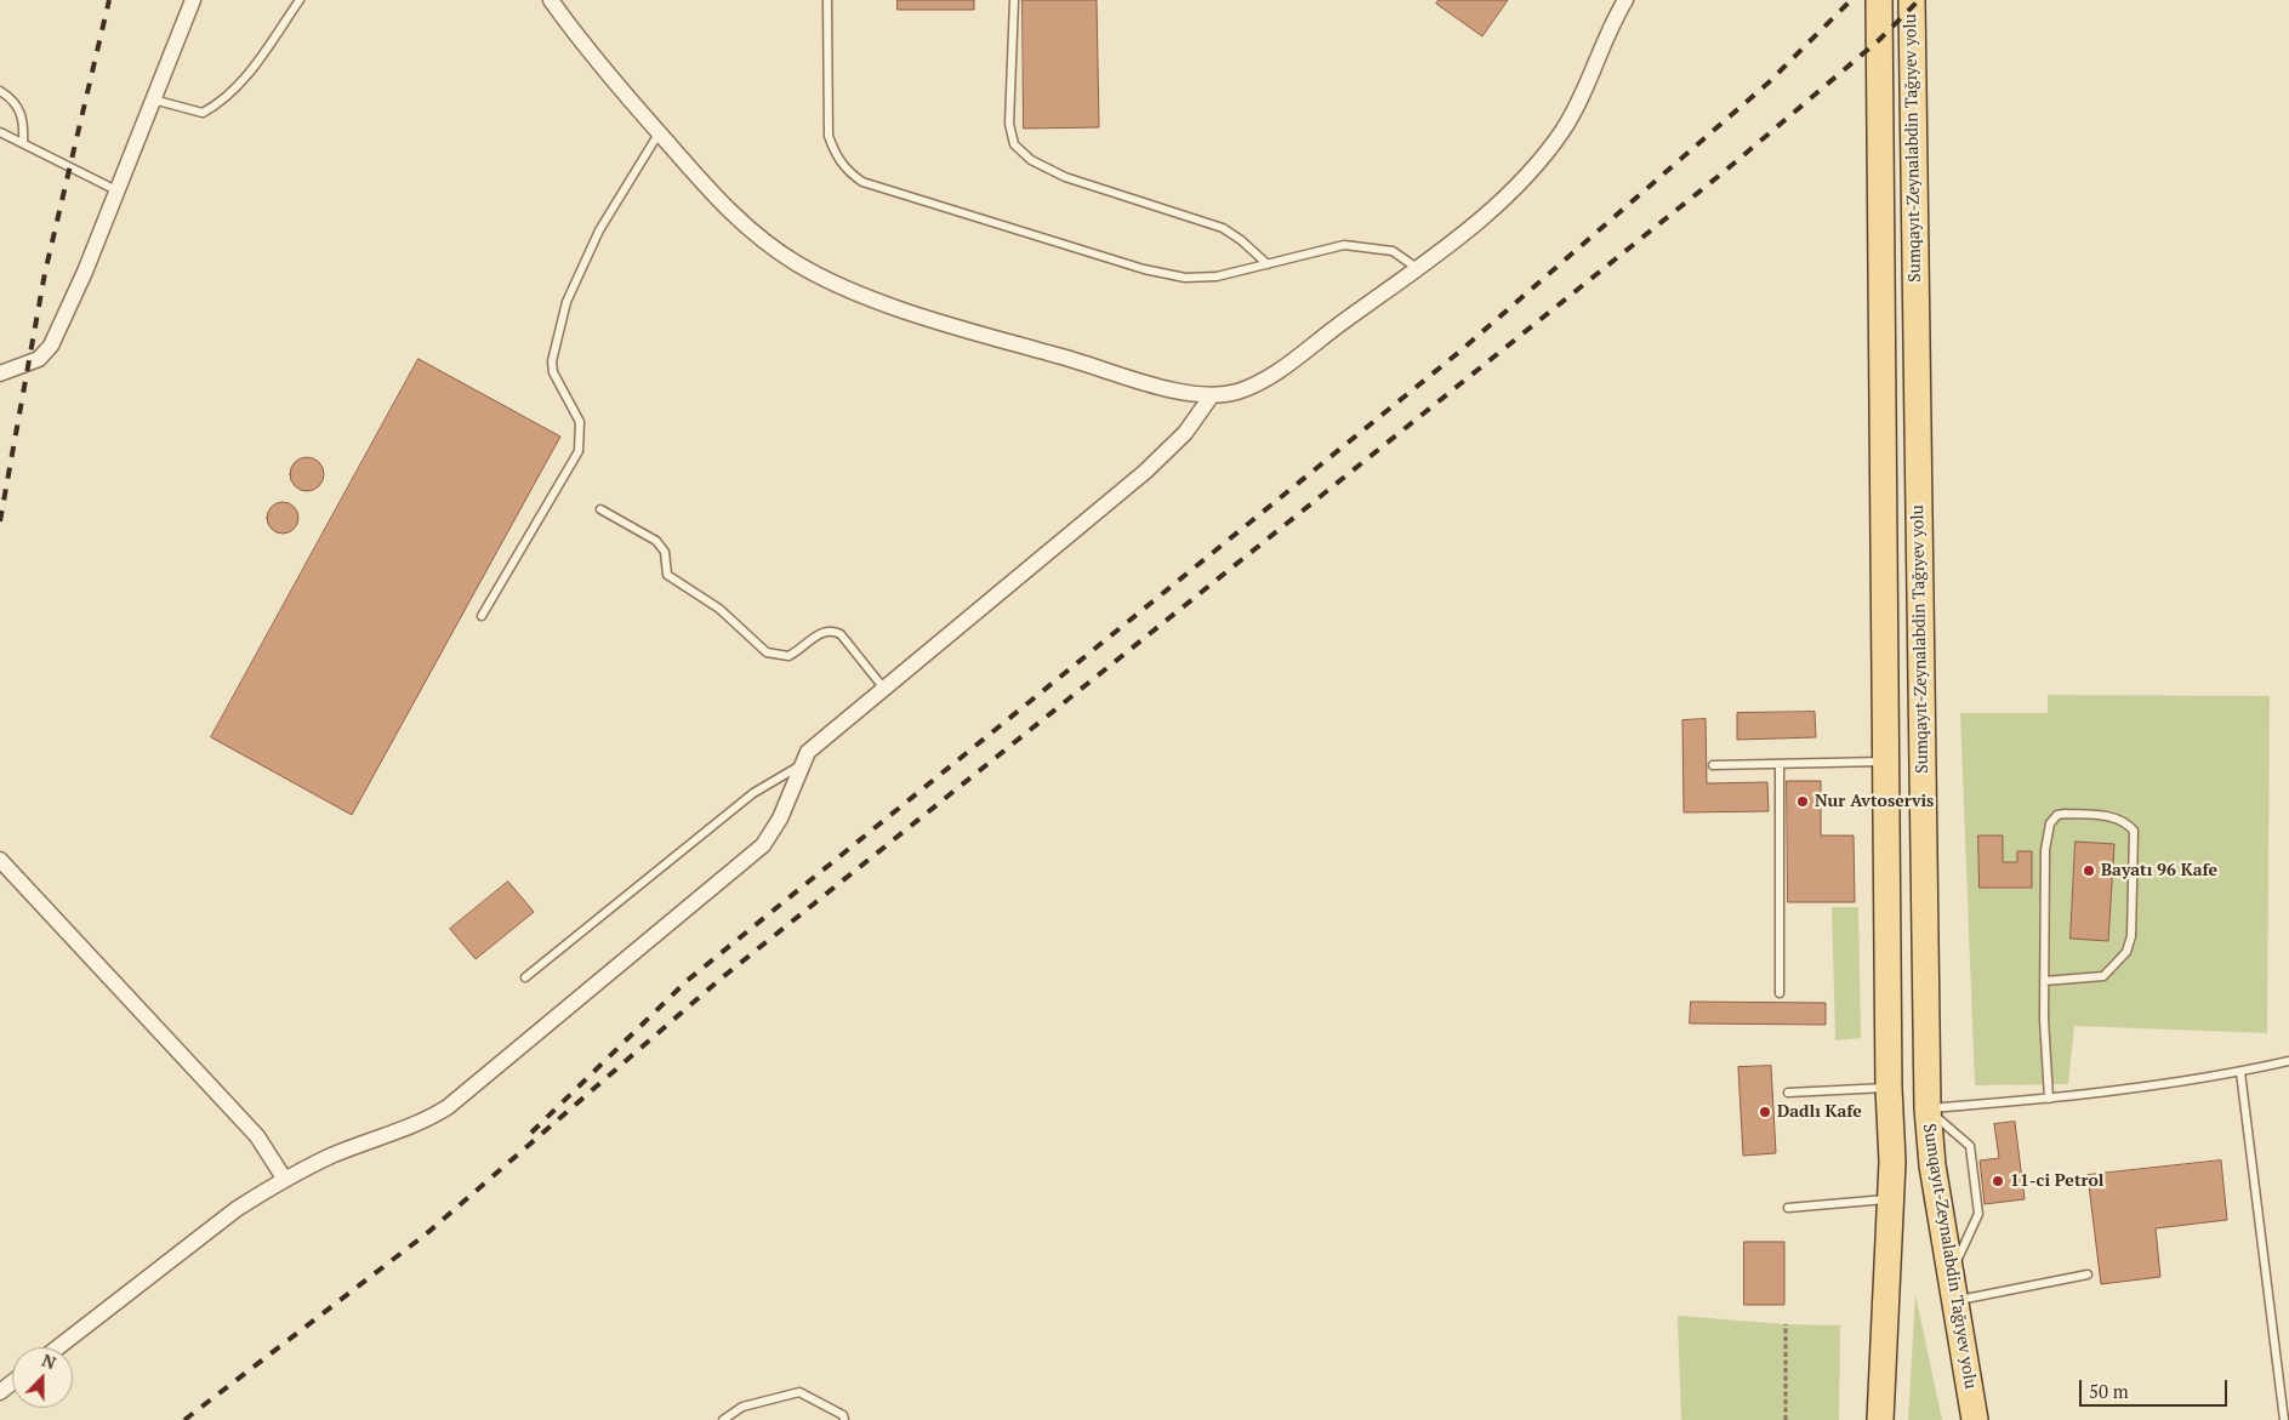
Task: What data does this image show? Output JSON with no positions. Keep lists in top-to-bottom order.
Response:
{
  "streets": {
    "main road": ["Sumqayıt-Zeynalabdin Tağıyev yolu"]
  },
  "places": [
    "Nur Avtoservis",
    "Bayatı 96 Kafe",
    "Dadlı Kafe",
    "11-ci Petrol"
  ],
  "scale_bar": "50 m",
  "north": "top"
}
